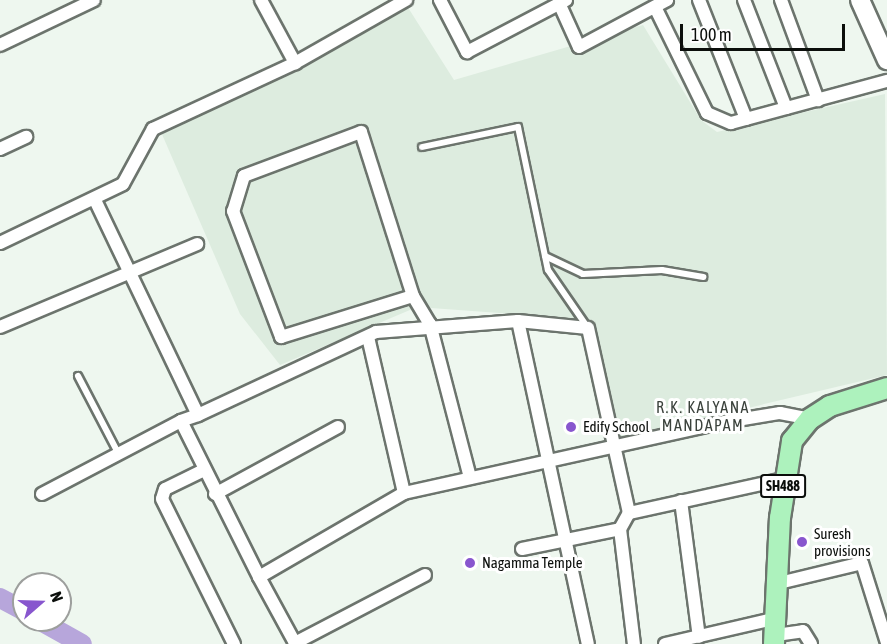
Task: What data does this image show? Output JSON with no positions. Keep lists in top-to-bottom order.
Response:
{
  "streets": {
    "main road": ["SH488"]
  },
  "districts": ["R.K. KALYANA MANDAPAM"],
  "places": ["Edify School", "Suresh provisions", "Nagamma Temple"],
  "scale_bar": "100 m",
  "north": "right"
}
